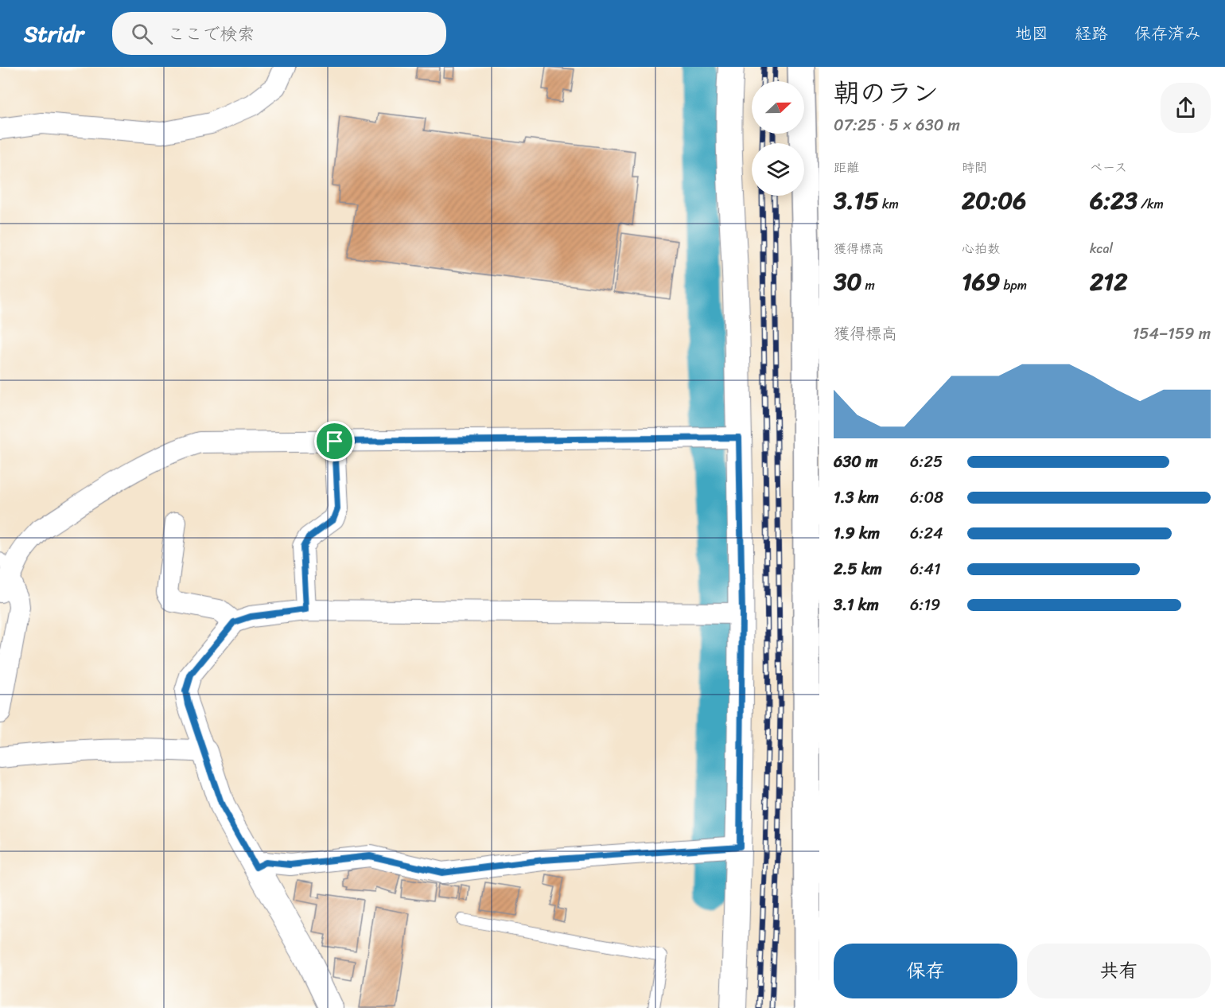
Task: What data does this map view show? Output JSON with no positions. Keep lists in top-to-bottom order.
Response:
{
  "north": "right",
  "page": {
    "header": "Stridr",
    "search": "ここで検索",
    "nav": ["地図", "経路", "保存済み"],
    "heading": ["朝のラン", "07:25 · 5 × 630 m"],
    "stats": [
      ["距離", "3.15 km"],
      ["時間", "20:06"],
      ["ペース", "6:23 /km"],
      ["獲得標高", "30 m"],
      ["心拍数", "169 bpm"],
      ["kcal", "212"]
    ],
    "chart": ["獲得標高", "154–159 m"],
    "list": [
      {
        "name": "630 m",
        "note": "6:25"
      },
      {
        "name": "1.3 km",
        "note": "6:08"
      },
      {
        "name": "1.9 km",
        "note": "6:24"
      },
      {
        "name": "2.5 km",
        "note": "6:41"
      },
      {
        "name": "3.1 km",
        "note": "6:19"
      }
    ],
    "buttons": ["保存", "共有"]
  }
}
